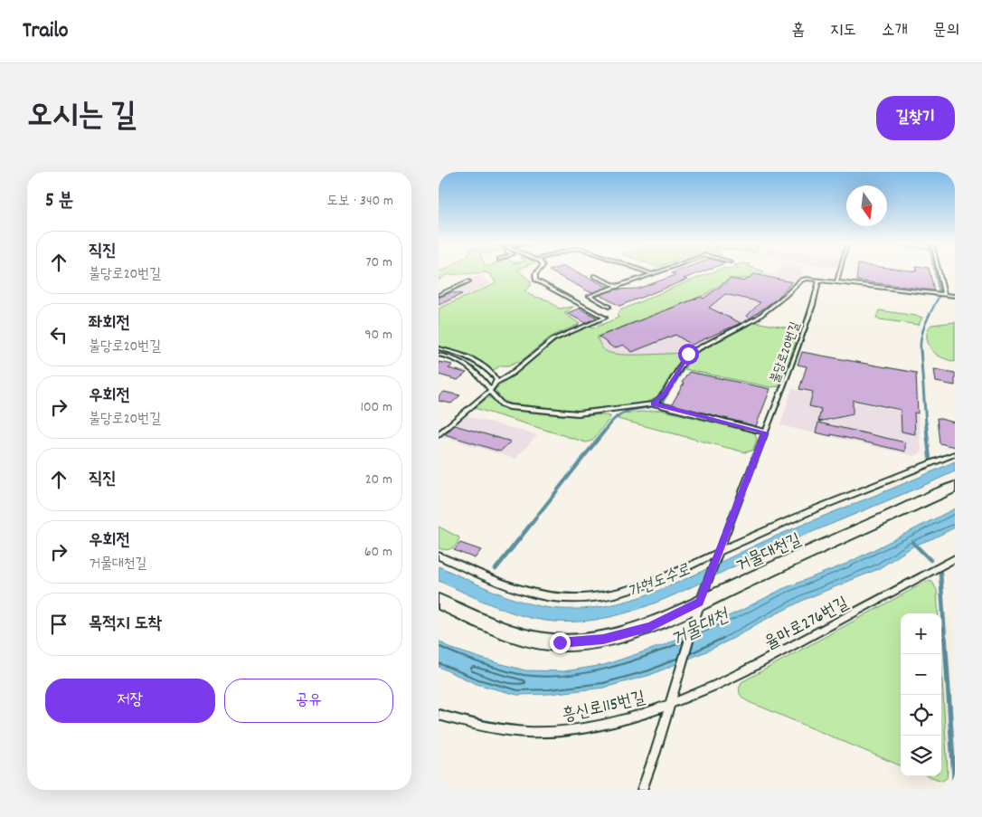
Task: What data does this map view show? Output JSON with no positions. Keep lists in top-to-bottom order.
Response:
{
  "streets": {
    "street": ["거물대천길"],
    "lane": ["불당로20번길", "율마로276번길", "흥신로115번길"]
  },
  "crossings": [
    ["불당로20번길", "거물대천길"],
    ["불당로20번길", "율마로276번길"],
    ["불당로20번길", "흥신로115번길"],
    ["율마로276번길", "흥신로115번길"]
  ],
  "water": ["가현도수로", "거물대천"],
  "north": "bottom",
  "page": {
    "header": "Trailo",
    "nav": [
      "홈",
      "지도",
      "소개",
      "문의"
    ],
    "title": "오시는 길",
    "buttons": [
      "길찾기",
      ["저장", "공유"]
    ],
    "heading": ["5 분", "도보 · 340 m"],
    "list": [
      ["직진", "불당로20번길", "70 m"],
      ["좌회전", "불당로20번길", "90 m"],
      ["우회전", "불당로20번길", "100 m"],
      ["직진", "20 m"],
      ["우회전", "거물대천길", "60 m"],
      "목적지 도착"
    ],
    "map_buttons": ["+", "−"]
  }
}
